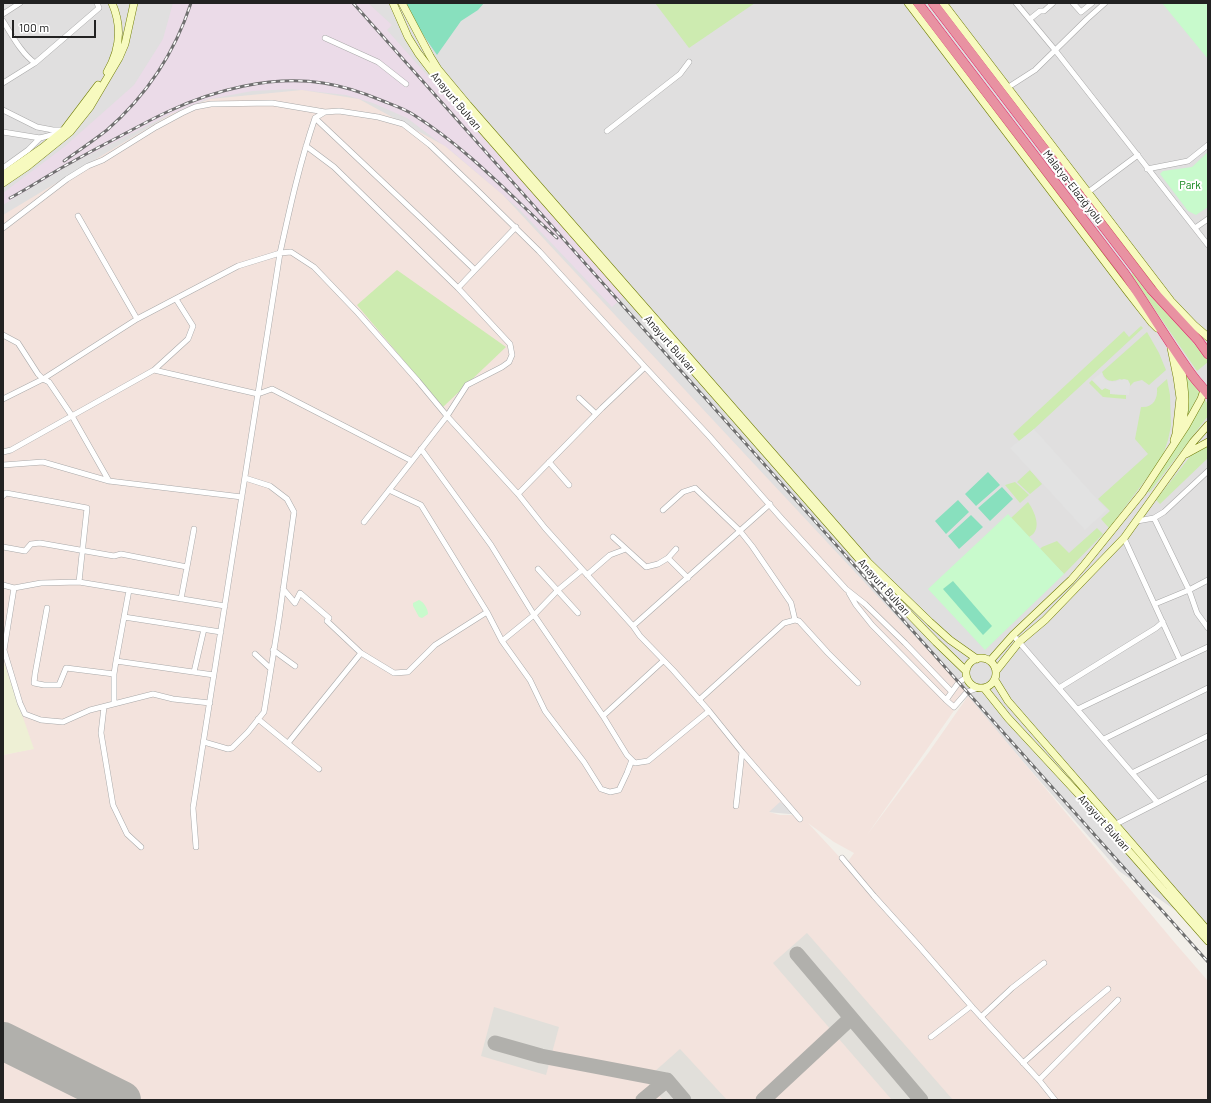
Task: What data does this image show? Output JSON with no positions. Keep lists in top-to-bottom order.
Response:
{
  "streets": {
    "highway": ["Malatya-Elazığ yolu"],
    "main road": ["Anayurt Bulvarı"]
  },
  "parks": ["Park"],
  "scale_bar": "100 m"
}
